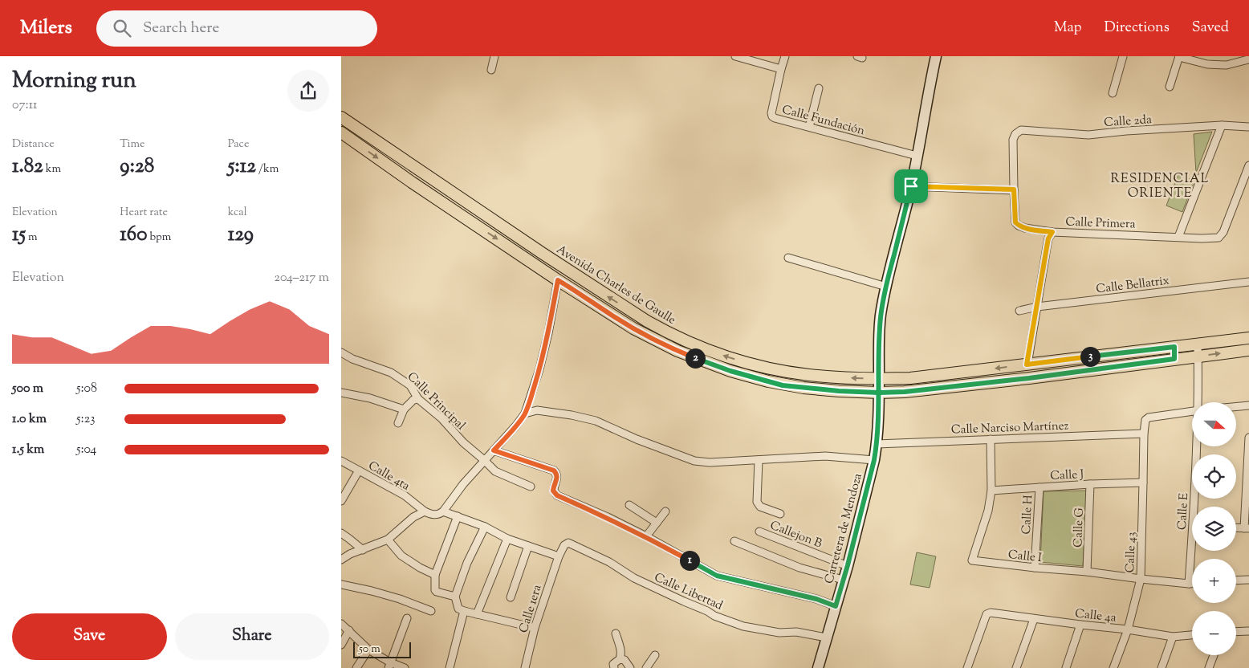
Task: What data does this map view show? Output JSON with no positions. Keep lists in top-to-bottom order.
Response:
{
  "streets": {
    "main road": ["Avenida Charles de Gaulle"],
    "street": [
      "Calle Fundación",
      "Calle 2da",
      "Calle Primera",
      "Calle Bellatrix",
      "Calle Principal",
      "Calle Narciso Martínez",
      "Calle J",
      "Calle 4ta",
      "Calle E",
      "Calle H",
      "Calle G",
      "Carretera de Mendoza",
      "Callejon B",
      "Calle 43",
      "Calle I",
      "Calle Libertad",
      "Calle 1era",
      "Calle 4a"
    ]
  },
  "crossings": [
    ["Calle Fundación", "Carretera de Mendoza"],
    ["Calle 2da", "Calle Primera"],
    ["Avenida Charles de Gaulle", "Calle E"],
    ["Avenida Charles de Gaulle", "Carretera de Mendoza"],
    ["Calle Narciso Martínez", "Carretera de Mendoza"],
    ["Calle Narciso Martínez", "Calle 43"],
    ["Calle Narciso Martínez", "Calle I"],
    ["Calle J", "Calle H"],
    ["Calle J", "Calle G"],
    ["Calle J", "Calle 43"],
    ["Calle J", "Calle I"],
    ["Calle E", "Calle I"],
    ["Calle H", "Calle I"],
    ["Calle G", "Calle I"],
    ["Carretera de Mendoza", "Callejon B"],
    ["Carretera de Mendoza", "Calle Libertad"],
    ["Calle 43", "Calle I"],
    ["Calle 43", "Calle 4a"],
    ["Calle Libertad", "Calle 1era"]
  ],
  "districts": ["RESIDENCIAL ORIENTE"],
  "scale_bar": "50 m",
  "north": "right",
  "page": {
    "header": "Milers",
    "search": "Search here",
    "nav": ["Map", "Directions", "Saved"],
    "heading": ["Morning run", "07:11"],
    "stats": [
      ["Distance", "1.82 km"],
      ["Time", "9:28"],
      ["Pace", "5:12 /km"],
      ["Elevation", "15 m"],
      ["Heart rate", "160 bpm"],
      ["kcal", "129"]
    ],
    "chart": ["Elevation", "204–217 m"],
    "pins": ["3", "2", "1"],
    "list": [
      {
        "name": "500 m",
        "note": "5:08"
      },
      {
        "name": "1.0 km",
        "note": "5:23"
      },
      {
        "name": "1.5 km",
        "note": "5:04"
      }
    ],
    "map_buttons": ["+", "−"],
    "buttons": ["Save", "Share"],
    "scale": "50 m"
  }
}
